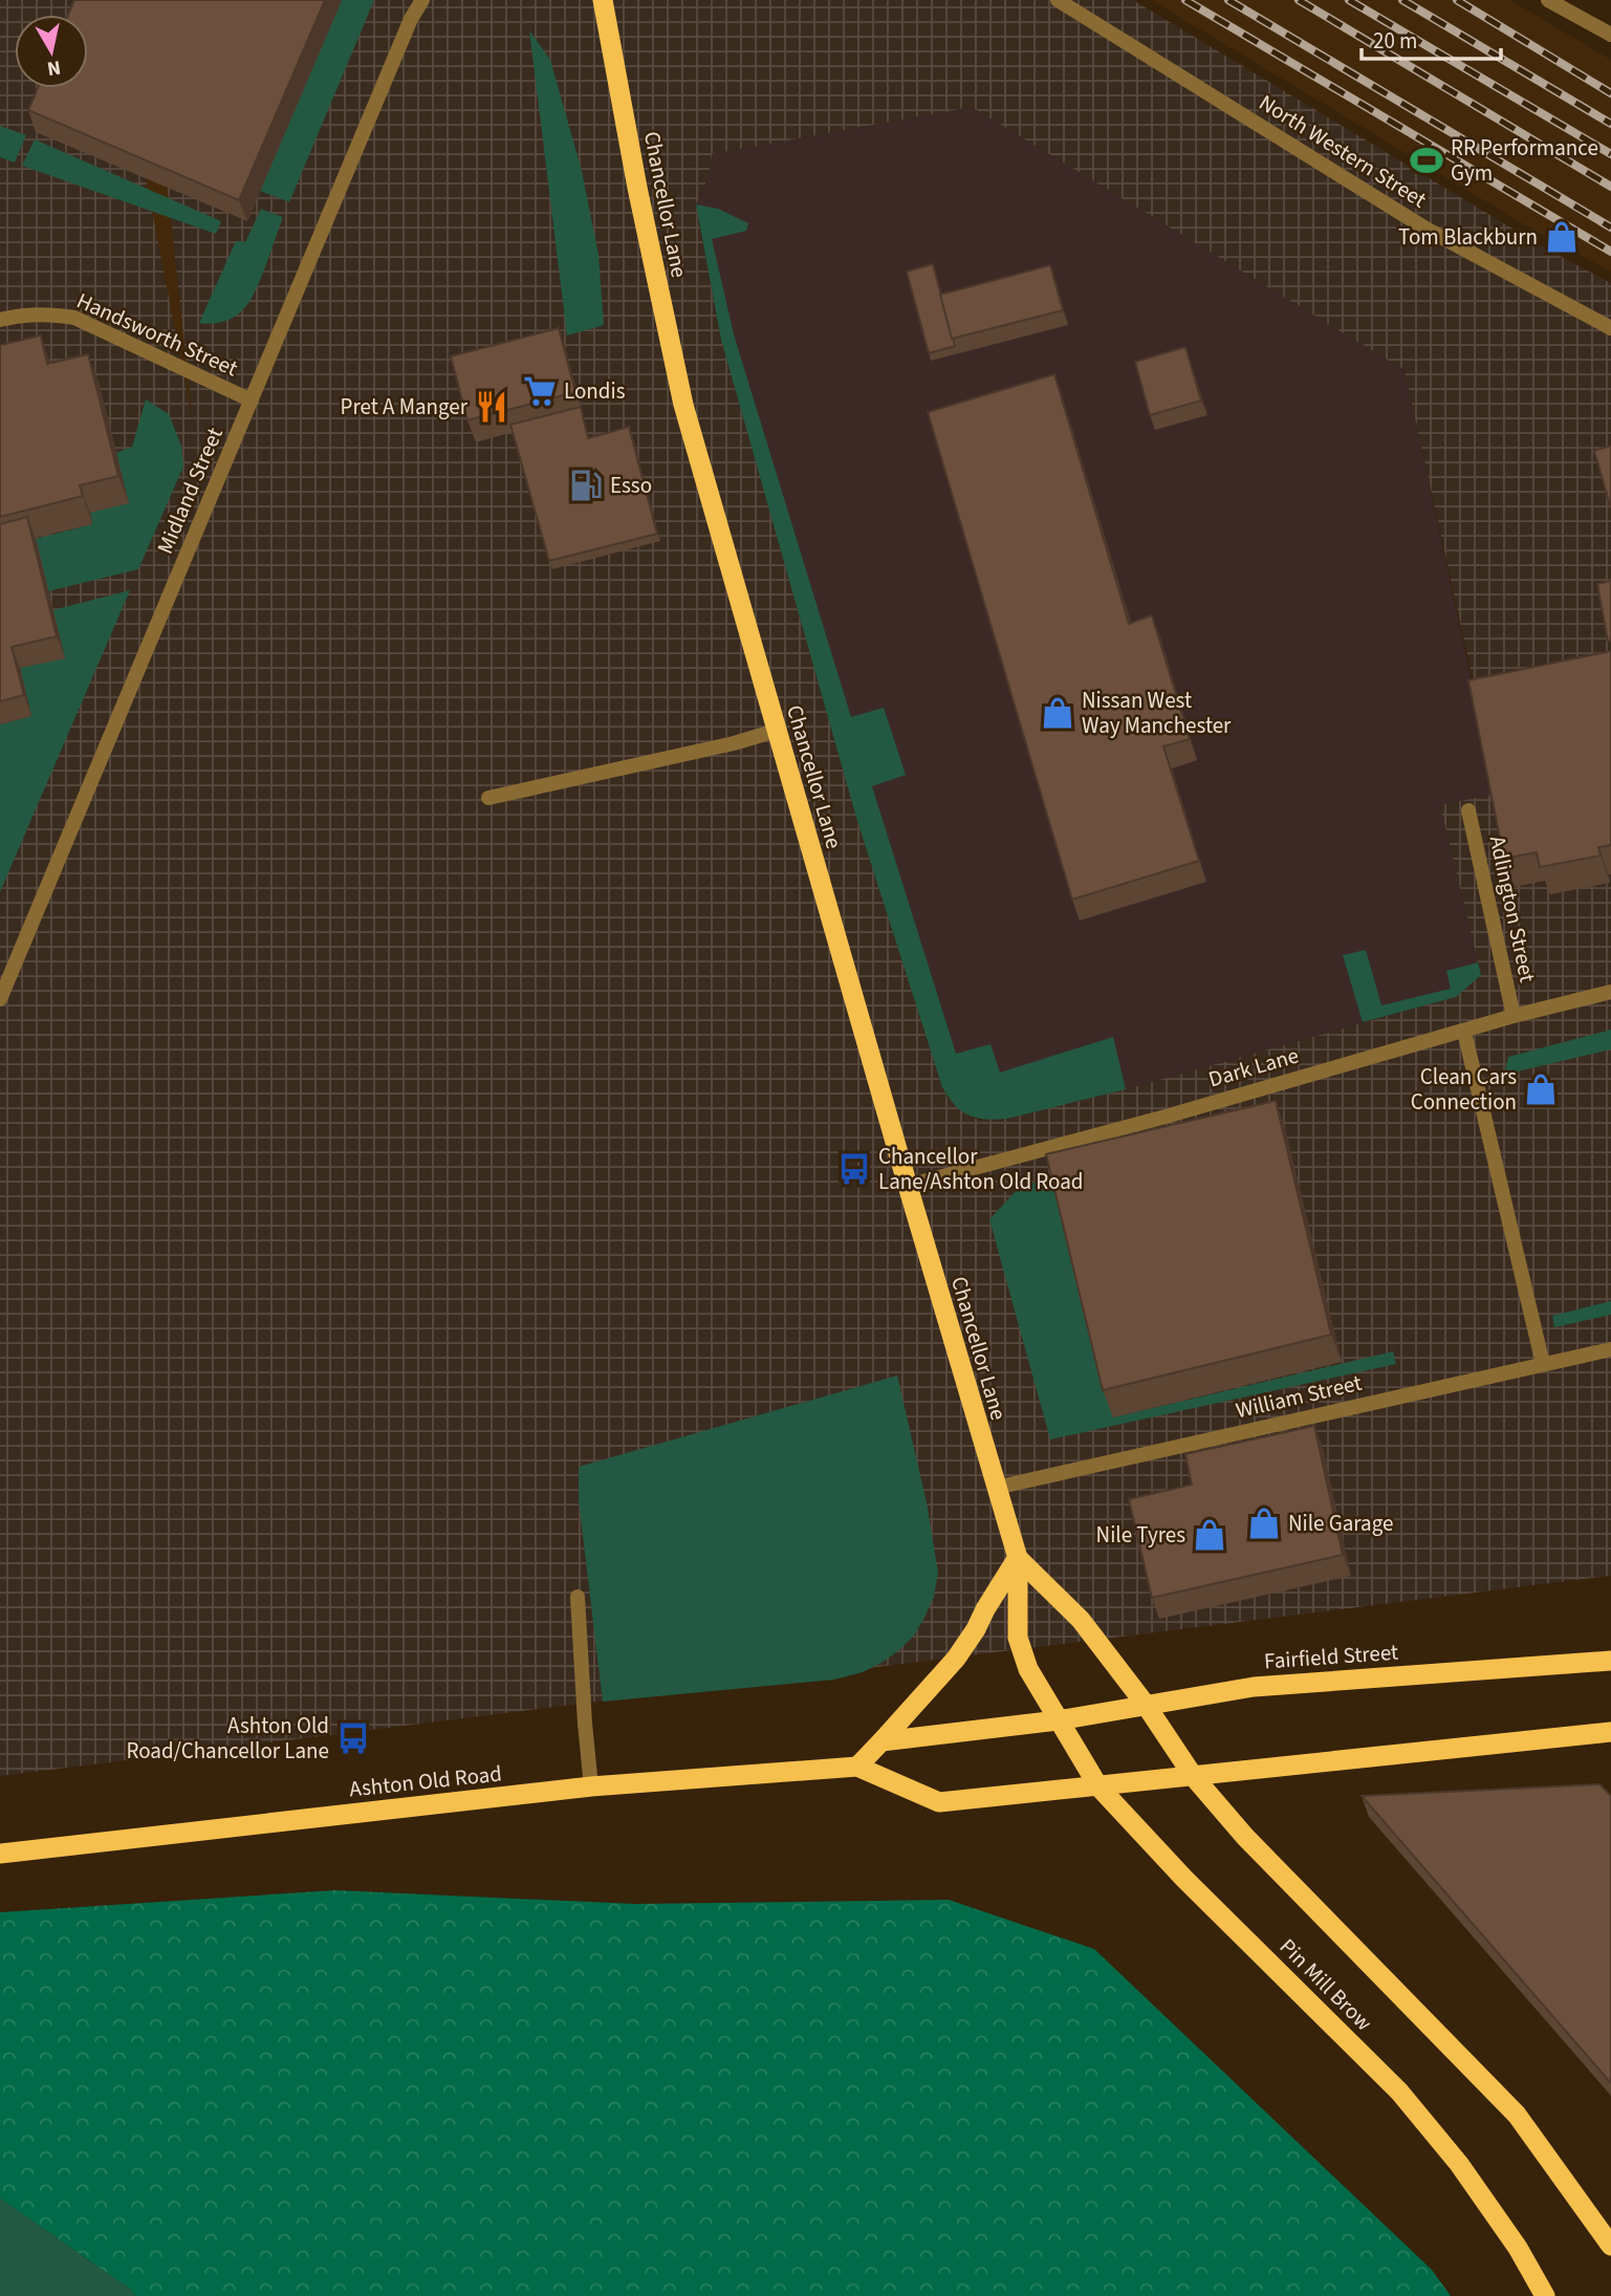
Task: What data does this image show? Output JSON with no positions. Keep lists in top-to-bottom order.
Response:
{
  "streets": {
    "highway": [
      "Chancellor Lane",
      "Fairfield Street",
      "Ashton Old Road",
      "Pin Mill Brow"
    ],
    "street": [
      "North Western Street",
      "Handsworth Street",
      "Midland Street",
      "Adlington Street",
      "Dark Lane",
      "William Street"
    ]
  },
  "crossings": [
    ["Chancellor Lane", "Dark Lane"],
    ["Chancellor Lane", "William Street"],
    ["Chancellor Lane", "Fairfield Street"],
    ["Chancellor Lane", "Pin Mill Brow"],
    ["Handsworth Street", "Midland Street"],
    ["Adlington Street", "Dark Lane"],
    ["Fairfield Street", "Pin Mill Brow"],
    ["Ashton Old Road", "Pin Mill Brow"]
  ],
  "places": {
    "sports": ["RR Performance Gym"],
    "shop": [
      "Tom Blackburn",
      "Nissan West Way Manchester",
      "Clean Cars Connection",
      "Nile Garage",
      "Nile Tyres"
    ],
    "supermarket": ["Londis"],
    "restaurant": ["Pret A Manger"],
    "fuel station": ["Esso"],
    "bus stop": ["Chancellor Lane/Ashton Old Road", "Ashton Old Road/Chancellor Lane"]
  },
  "scale_bar": "20 m",
  "north": "bottom"
}
